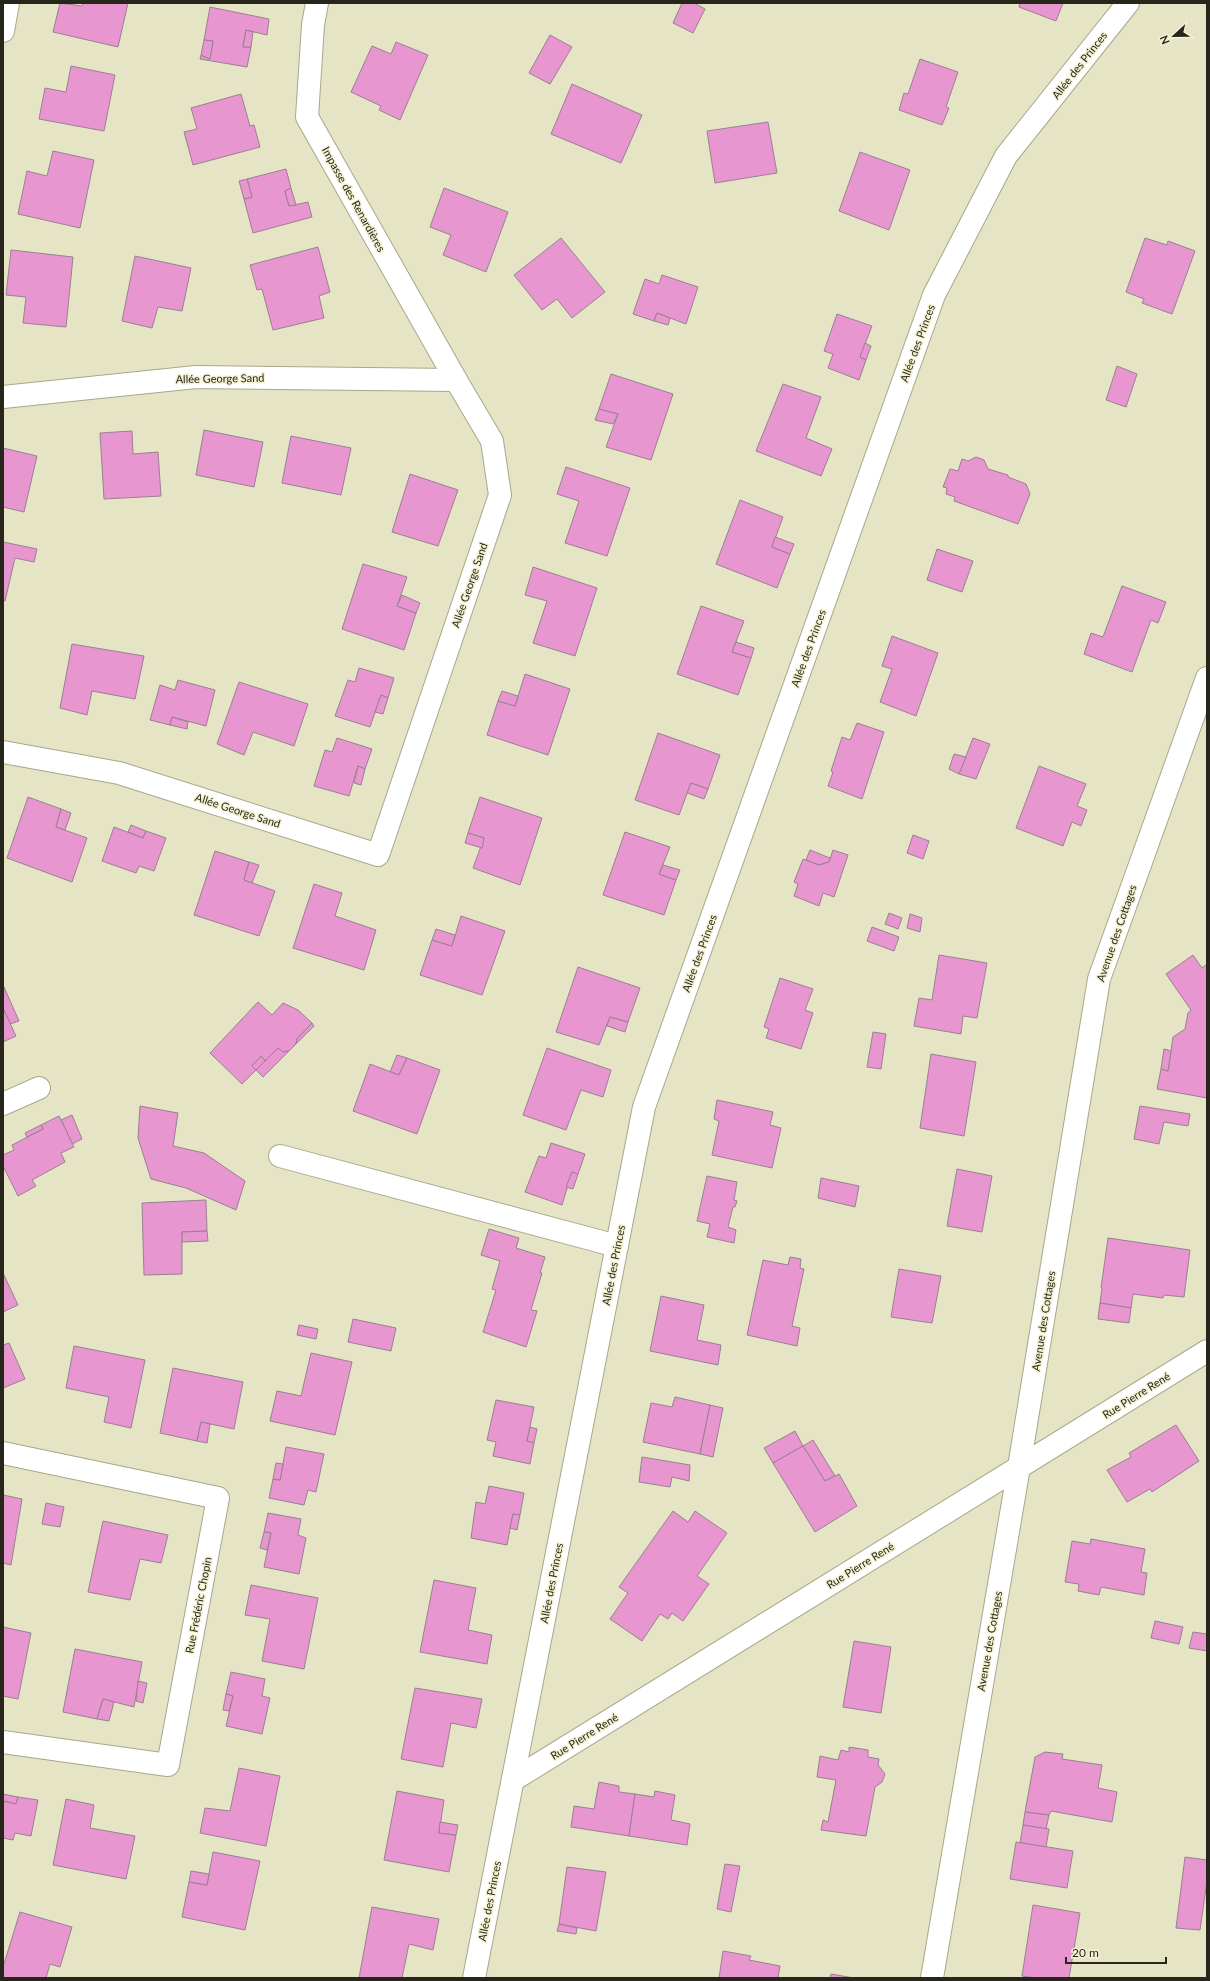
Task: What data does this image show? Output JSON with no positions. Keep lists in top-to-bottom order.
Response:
{
  "streets": {
    "street": [
      "Allée des Princes",
      "Impasse des Renardières",
      "Allée George Sand",
      "Avenue des Cottages",
      "Rue Pierre René",
      "Rue Frédéric Chopin"
    ]
  },
  "crossings": [
    ["Allée des Princes", "Rue Pierre René"],
    ["Impasse des Renardières", "Allée George Sand"],
    ["Avenue des Cottages", "Rue Pierre René"]
  ],
  "scale_bar": "20 m",
  "north": "left"
}
